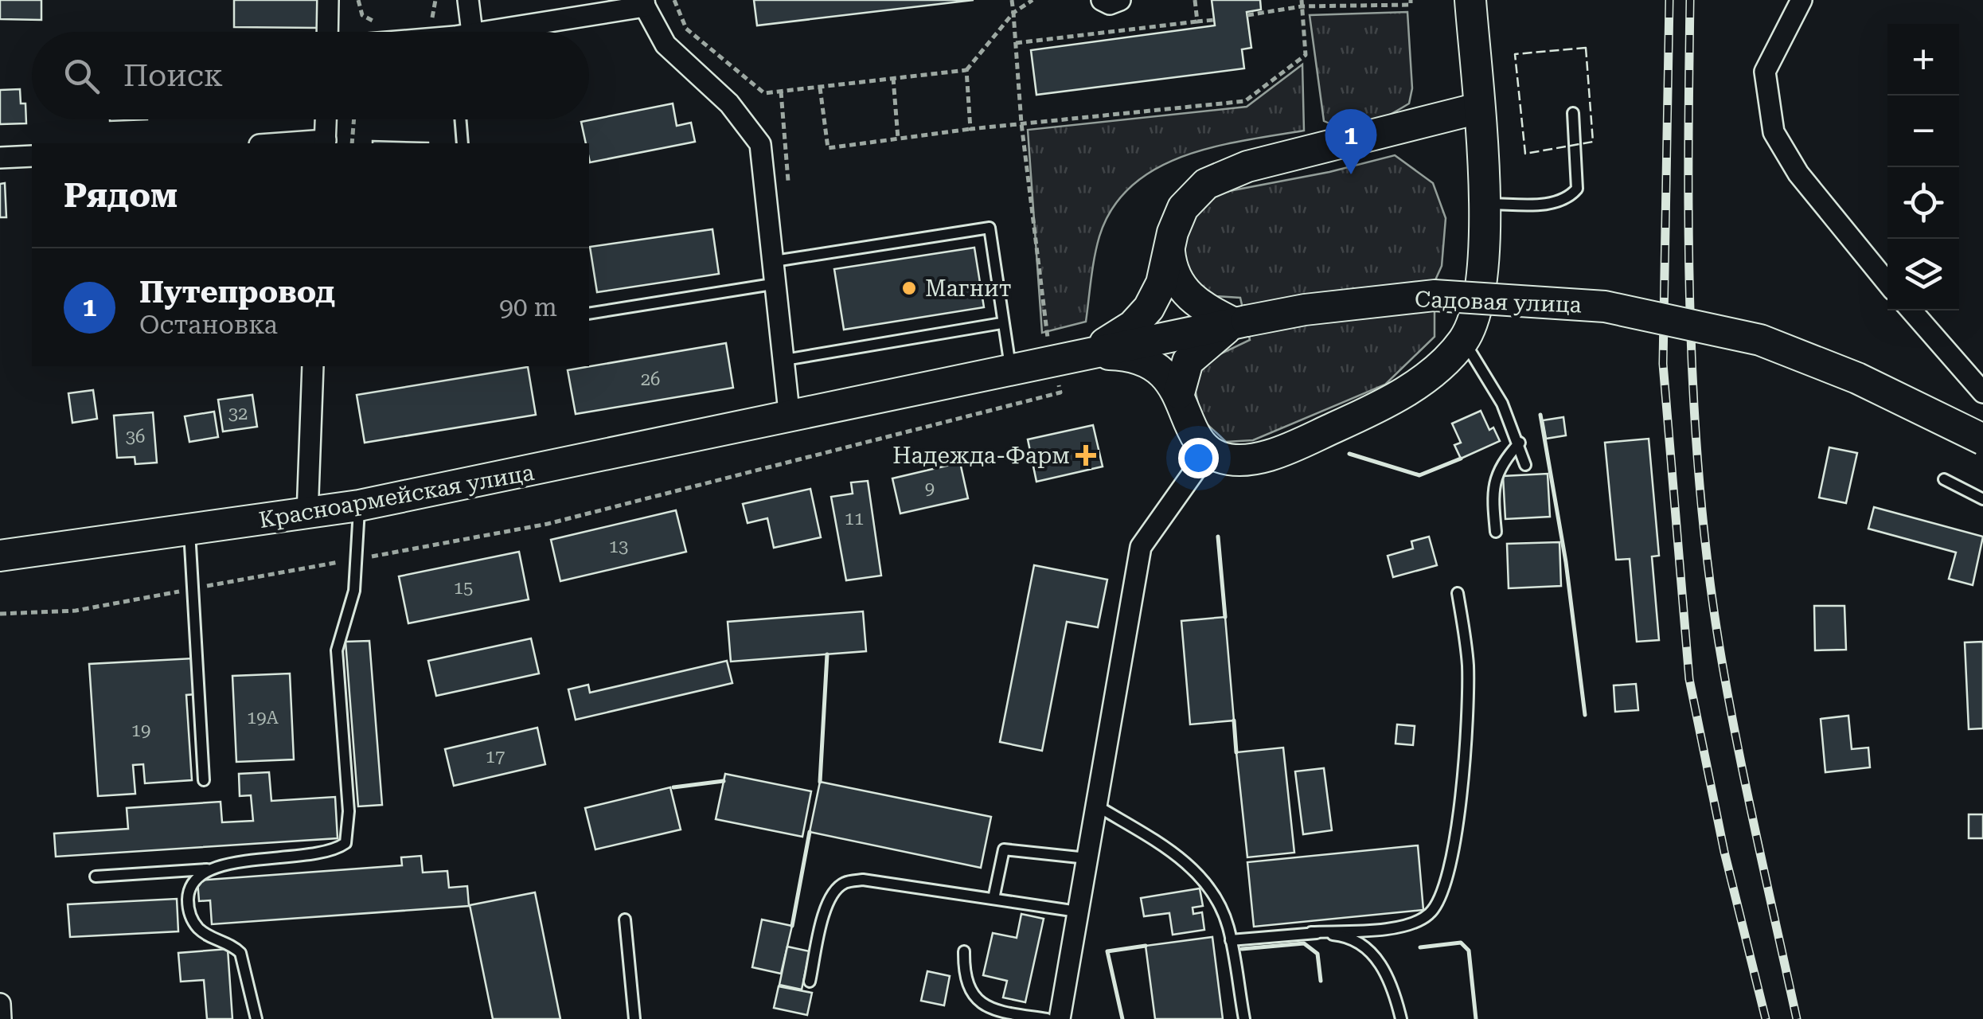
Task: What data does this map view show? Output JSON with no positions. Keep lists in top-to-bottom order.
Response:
{
  "streets": {
    "main road": ["Садовая улица", "Красноармейская улица"]
  },
  "crossings": [
    ["Садовая улица", "Красноармейская улица"]
  ],
  "places": {
    "other": ["Магнит"],
    "health": ["Надежда-Фарм"]
  },
  "house_numbers": [
    "26",
    "32",
    "36",
    "9",
    "11",
    "13",
    "15",
    "19А",
    "19",
    "17"
  ],
  "page": {
    "map_buttons": ["+", "−"],
    "search": "Поиск",
    "pins": "1",
    "heading": "Рядом",
    "list": [
      {
        "mark": "1",
        "name": "Путепровод",
        "note": "Остановка",
        "value": "90 m"
      }
    ]
  }
}
